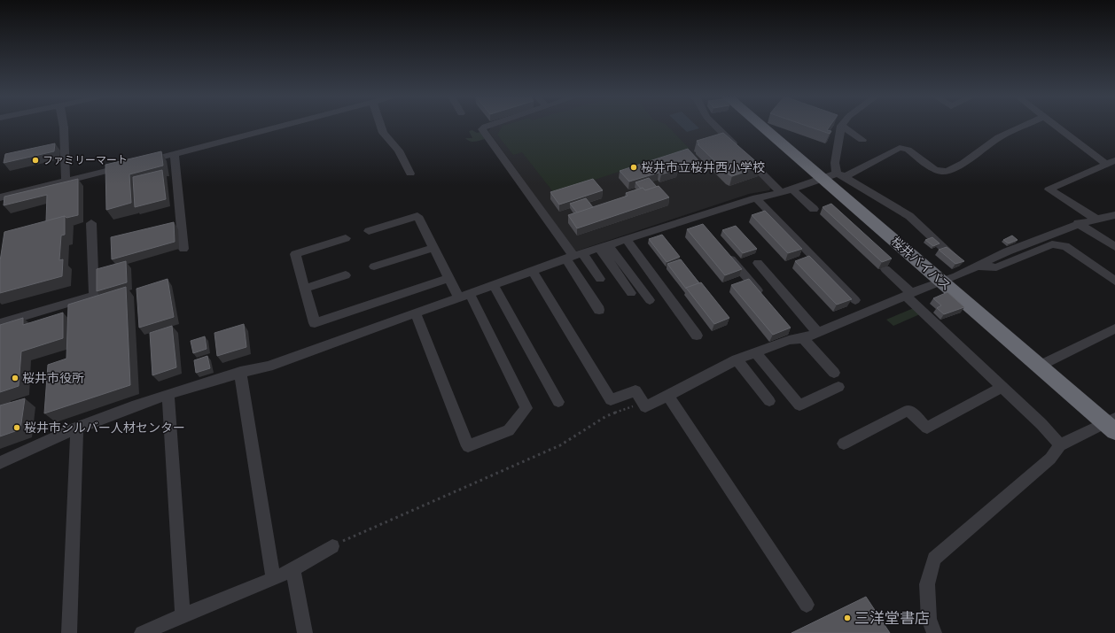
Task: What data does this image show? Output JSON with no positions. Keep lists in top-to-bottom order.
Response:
{
  "streets": {
    "highway": ["桜井バイパス"]
  },
  "places": [
    "ファミリーマート",
    "桜井市立桜井西小学校",
    "桜井市役所",
    "桜井市シルバー人材センター",
    "三洋堂書店"
  ]
}
